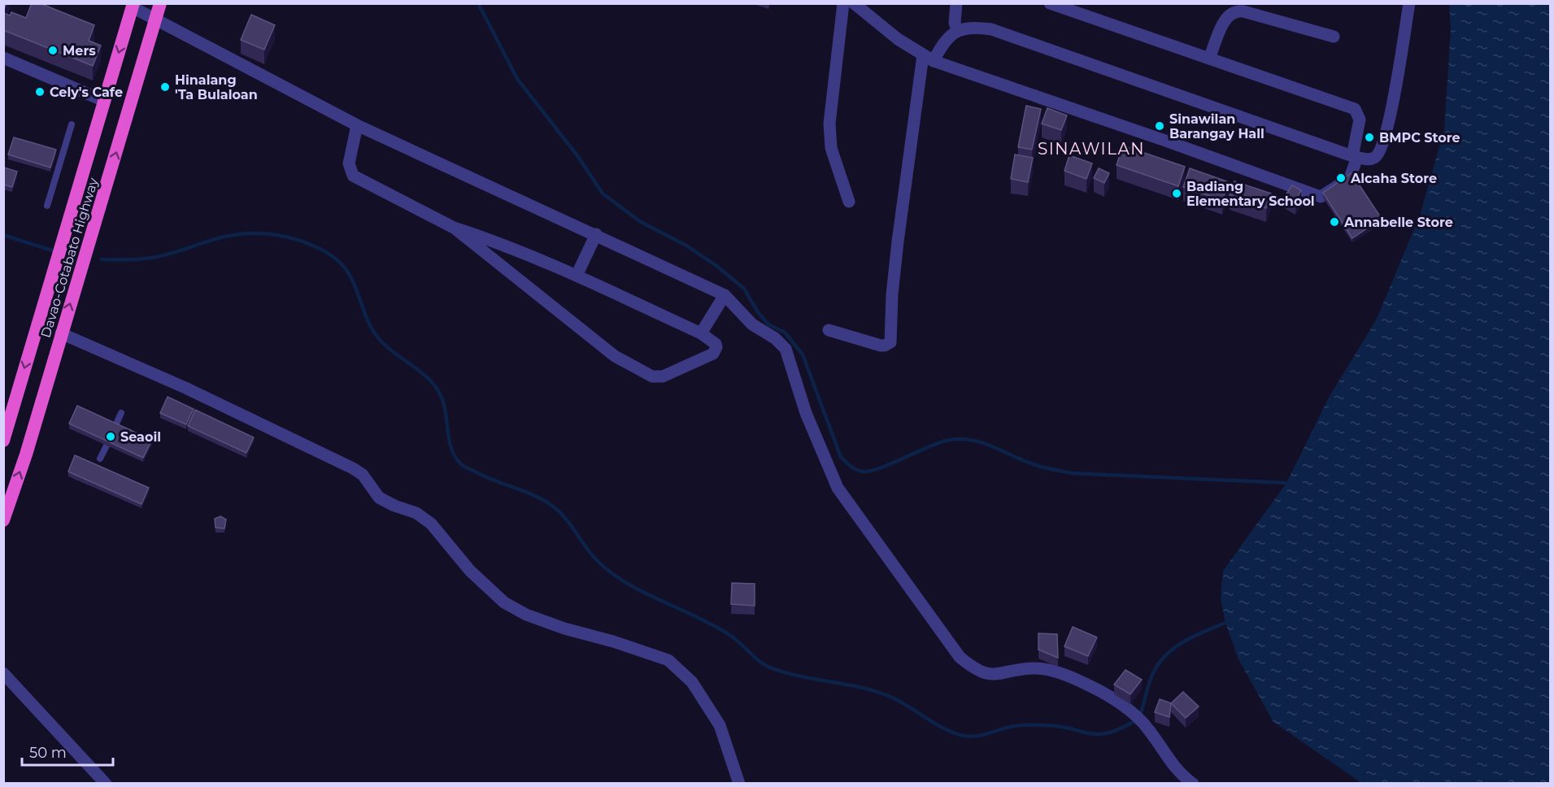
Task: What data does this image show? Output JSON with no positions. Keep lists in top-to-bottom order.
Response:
{
  "streets": {
    "highway": ["Davao-Cotabato Highway"]
  },
  "districts": ["SINAWILAN"],
  "places": [
    "Mers",
    "Hinalang 'Ta Bulaloan",
    "Cely's Cafe",
    "Sinawilan Barangay Hall",
    "BMPC Store",
    "Alcaha Store",
    "Badiang Elementary School",
    "Annabelle Store",
    "Seaoil"
  ],
  "scale_bar": "50 m"
}
